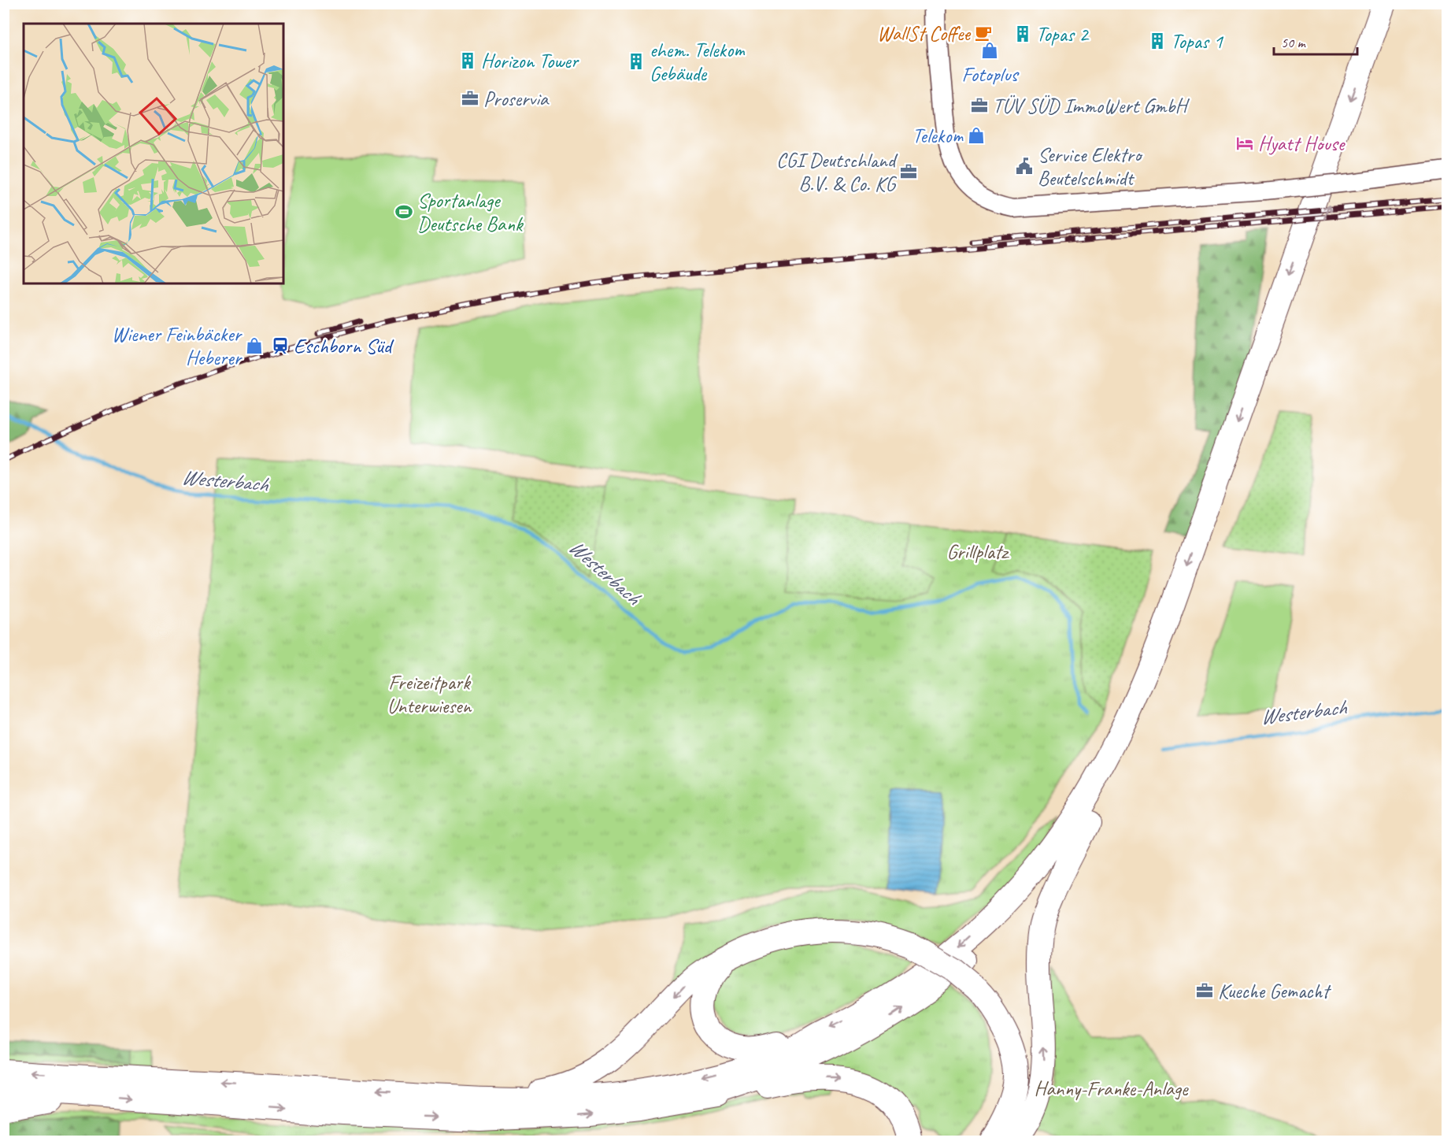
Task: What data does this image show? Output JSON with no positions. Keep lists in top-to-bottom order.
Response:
{
  "water": ["Westerbach"],
  "parks": ["Grillplatz", "Freizeitpark Unterwiesen", "Hanny-Franke-Anlage"],
  "places": {
    "cafe": ["WallSt Coffee"],
    "building": [
      "Topas 2",
      "Topas 1",
      "Horizon Tower",
      "ehem. Telekom Gebäude"
    ],
    "shop": ["Fotoplus", "Telekom", "Wiener Feinbäcker Heberer"],
    "office": [
      "Proservia",
      "TÜV SÜD ImmoWert GmbH",
      "CGI Deutschland B.V. & Co. KG",
      "Kueche Gemacht"
    ],
    "hotel": ["Hyatt House"],
    "public building": ["Service Elektro Beutelschmidt"],
    "sports": ["Sportanlage Deutsche Bank"],
    "station": ["Eschborn Süd"]
  },
  "scale_bar": "50 m"
}
